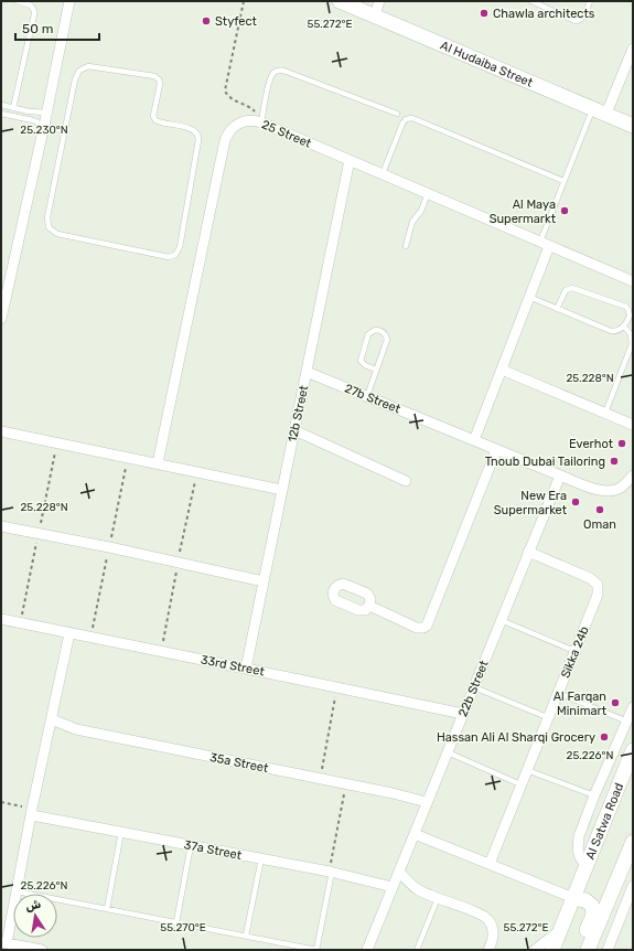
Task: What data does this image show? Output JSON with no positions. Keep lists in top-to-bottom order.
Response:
{
  "streets": {
    "main road": ["Al Hudaiba Street", "Al Satwa Road"],
    "street": [
      "25 Street",
      "27b Street",
      "12b Street",
      "Sikka 24b",
      "33rd Street",
      "22b Street",
      "35a Street",
      "37a Street"
    ]
  },
  "crossings": [
    ["25 Street", "12b Street"],
    ["27b Street", "12b Street"],
    ["27b Street", "22b Street"],
    ["12b Street", "33rd Street"],
    ["Sikka 24b", "22b Street"],
    ["33rd Street", "22b Street"],
    ["22b Street", "35a Street"],
    ["22b Street", "37a Street"]
  ],
  "places": [
    "Chawla architects",
    "Styfect",
    "Al Maya Supermarkt",
    "Everhot",
    "Tnoub Dubai Tailoring",
    "New Era Supermarket",
    "Oman",
    "Al Farqan Minimart",
    "Hassan Ali Al Sharqi Grocery"
  ],
  "scale_bar": "50 m",
  "north": "top",
  "coordinates": [
    "55.272°E",
    "25.230°N",
    "25.228°N",
    "25.226°N",
    "55.270°E"
  ]
}
